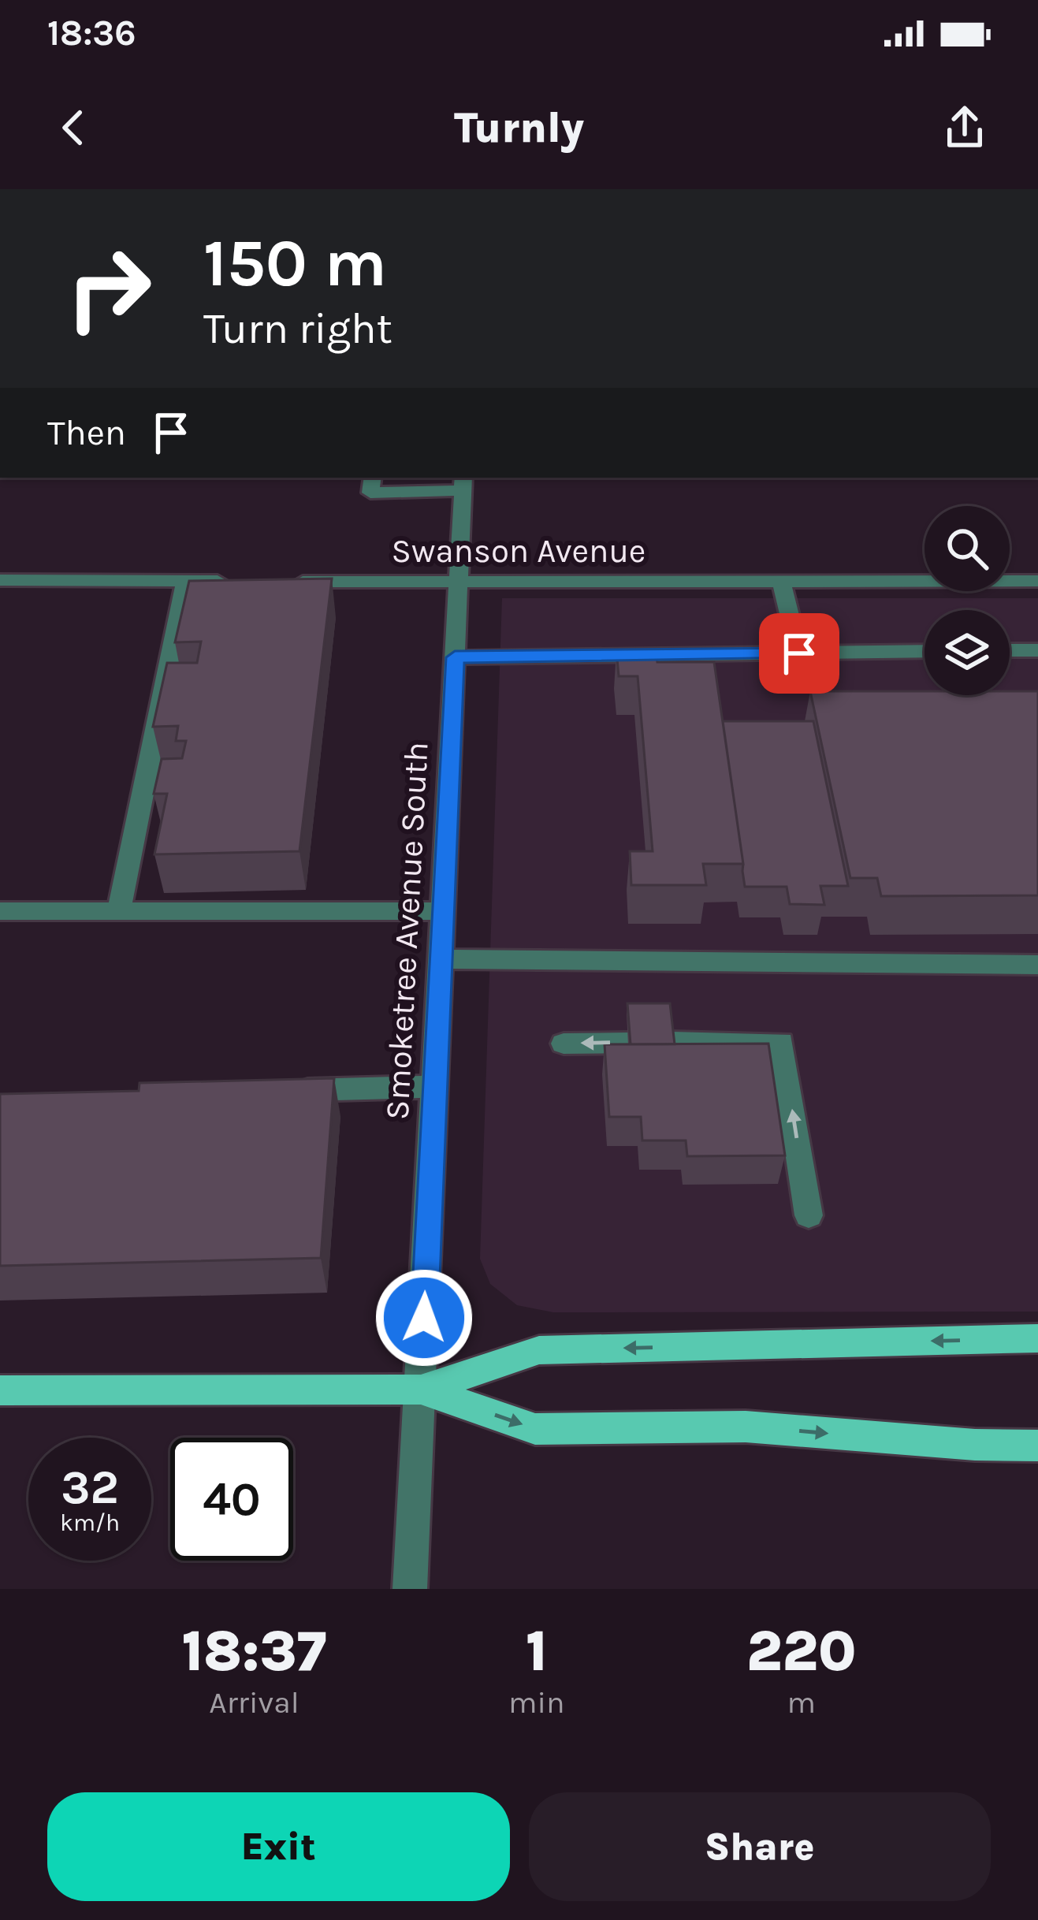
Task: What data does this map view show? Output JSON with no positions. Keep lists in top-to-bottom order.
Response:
{
  "streets": {
    "street": ["Swanson Avenue", "Smoketree Avenue South"]
  },
  "crossings": [
    ["Swanson Avenue", "Smoketree Avenue South"]
  ],
  "page": {
    "status": "18:36",
    "header": "Turnly",
    "turn": ["150 m", "Turn right"],
    "then": "Then",
    "speed": "32 km/h",
    "limit": "40",
    "eta": [
      "18:37",
      "Arrival",
      "1",
      "min",
      "220",
      "m"
    ],
    "buttons": ["Exit", "Share"]
  }
}
